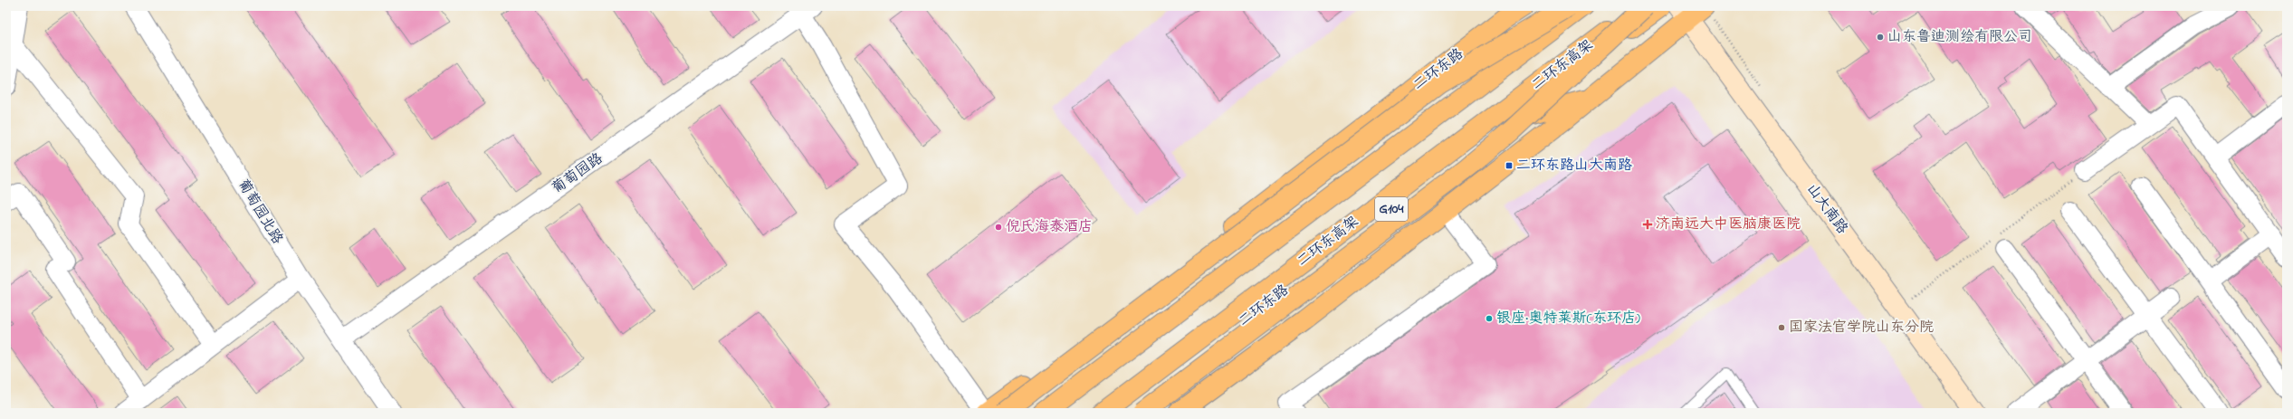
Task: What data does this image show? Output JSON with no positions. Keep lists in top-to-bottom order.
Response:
{
  "streets": {
    "highway": ["二环东高架", "二环东路", "G104"],
    "main road": ["山大南路"],
    "street": ["葡萄园路", "葡萄园北路"]
  },
  "crossings": [
    ["二环东路", "山大南路"],
    ["葡萄园路", "葡萄园北路"]
  ],
  "places": {
    "other": [
      "山东鲁迪测绘有限公司",
      "倪氏海泰酒店",
      "银座·奥特莱斯(东环店)",
      "国家法官学院山东分院"
    ],
    "transit": ["二环东路山大南路"],
    "health": ["济南远大中医脑康医院"]
  }
}
